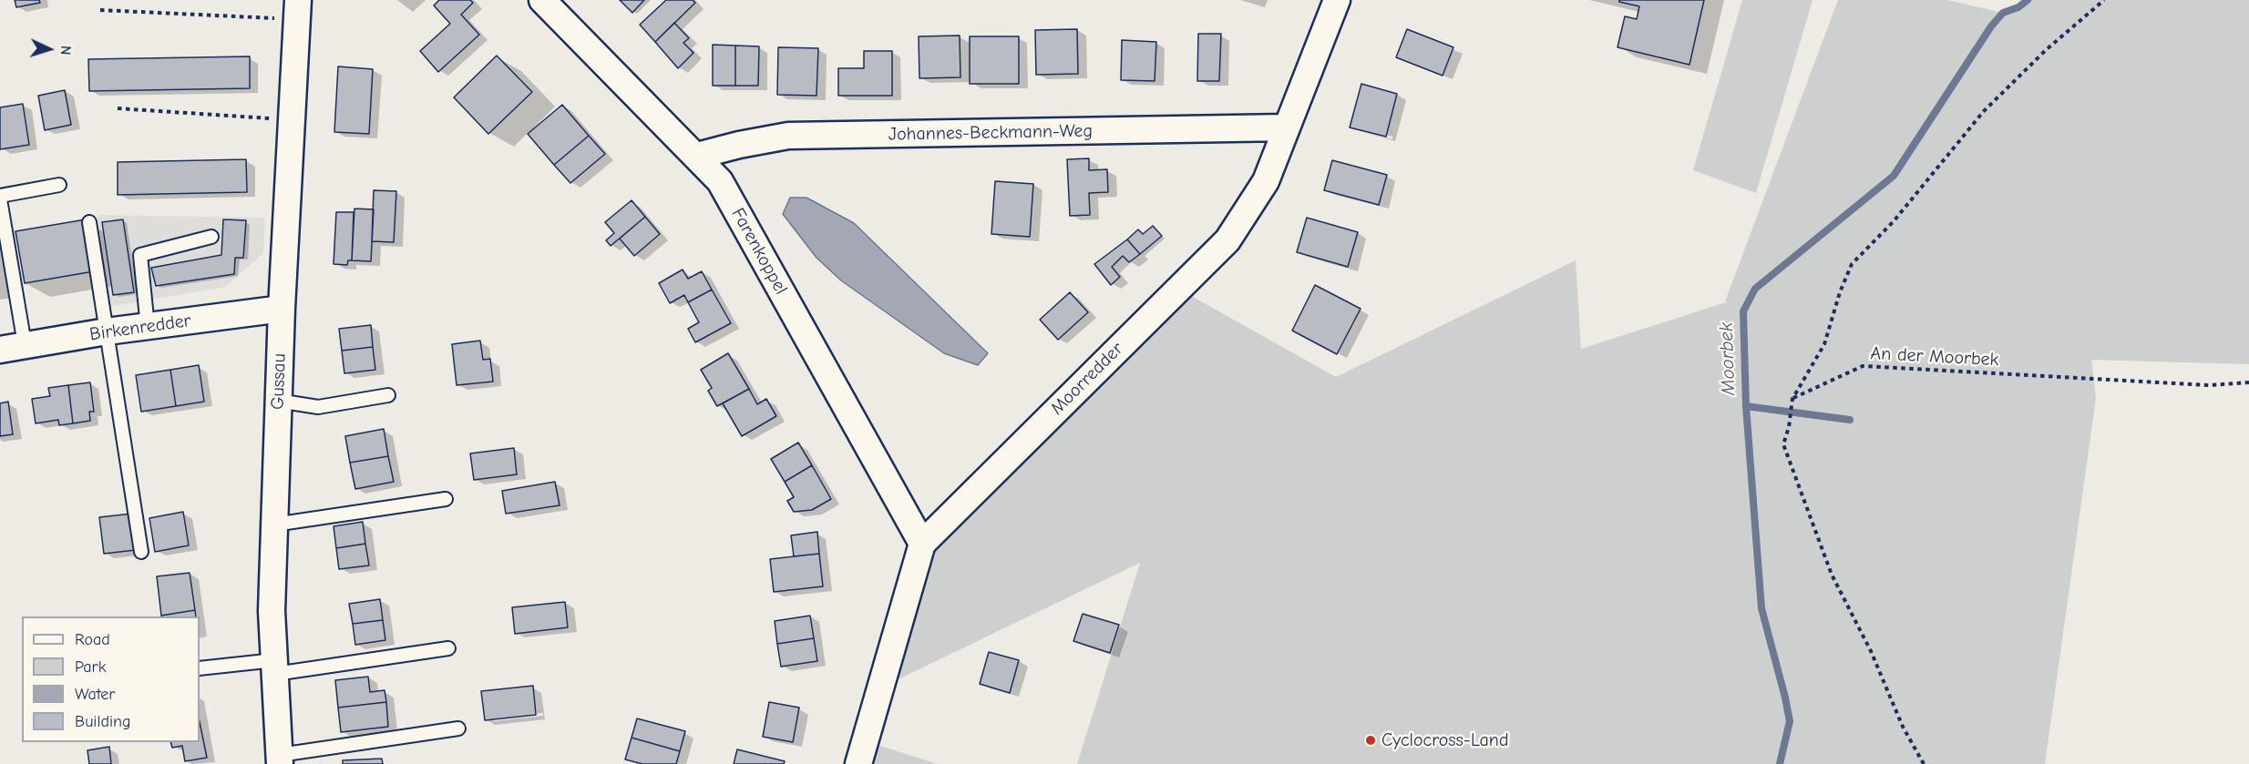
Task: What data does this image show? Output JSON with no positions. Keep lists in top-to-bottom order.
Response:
{
  "streets": {
    "street": [
      "Johannes-Beckmann-Weg",
      "Farenkoppel",
      "Birkenredder",
      "Moorredder",
      "Gussau"
    ],
    "path": ["An der Moorbek"]
  },
  "crossings": [
    ["Johannes-Beckmann-Weg", "Farenkoppel"],
    ["Johannes-Beckmann-Weg", "Moorredder"],
    ["Farenkoppel", "Moorredder"],
    ["Birkenredder", "Gussau"]
  ],
  "water": ["Moorbek"],
  "places": ["Cyclocross-Land"],
  "legend": [
    "Road",
    "Park",
    "Water",
    "Building"
  ],
  "north": "right"
}
